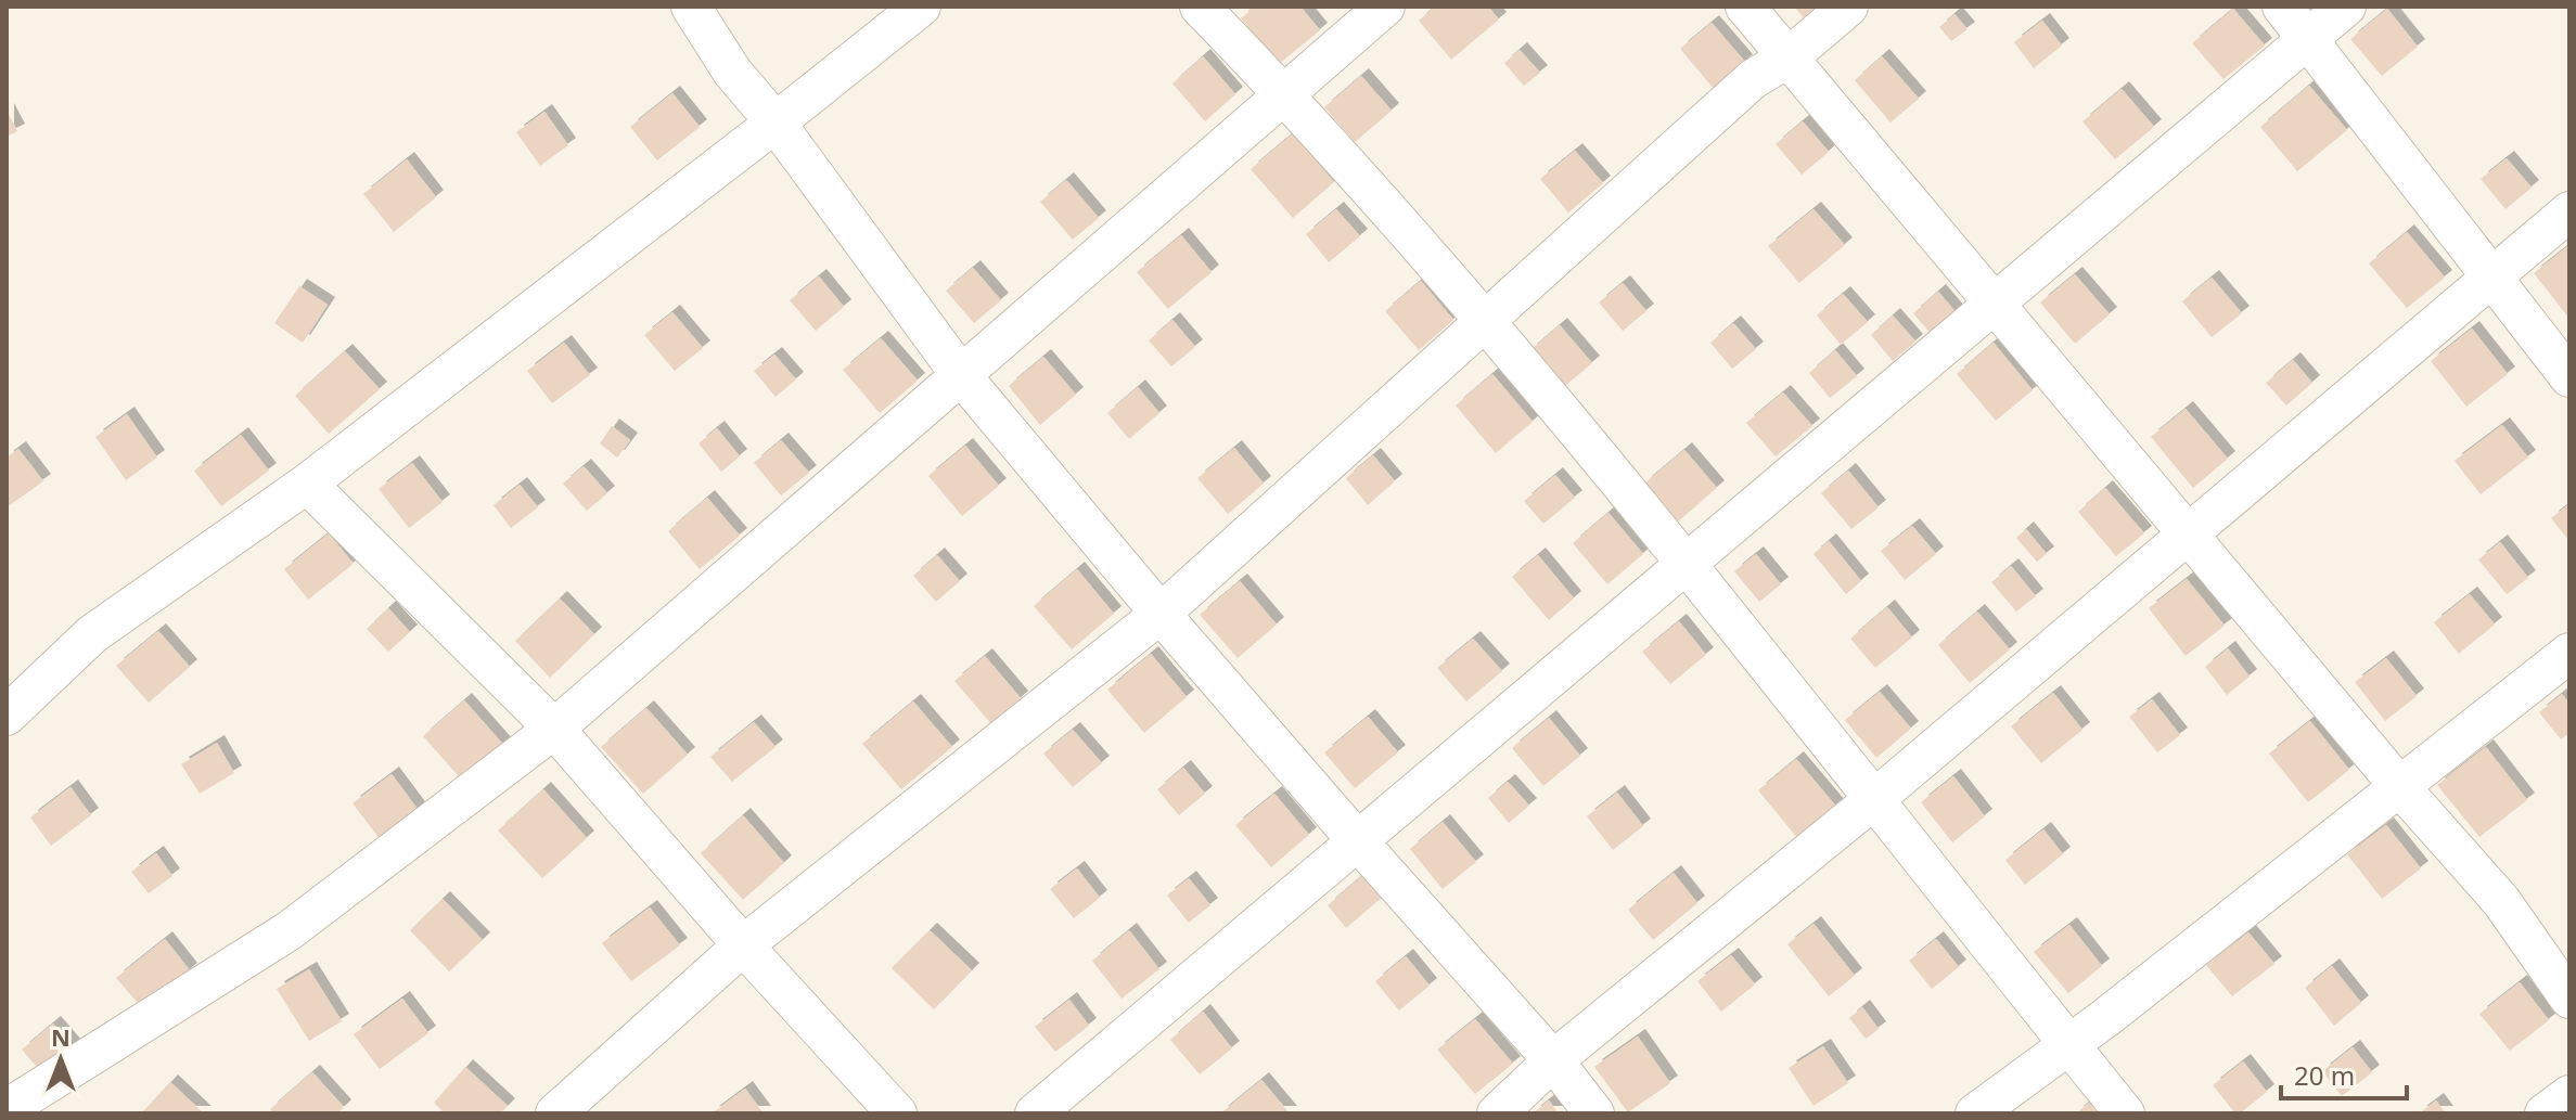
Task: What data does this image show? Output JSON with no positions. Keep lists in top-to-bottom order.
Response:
{
  "scale_bar": "20 m",
  "north": "top"
}
